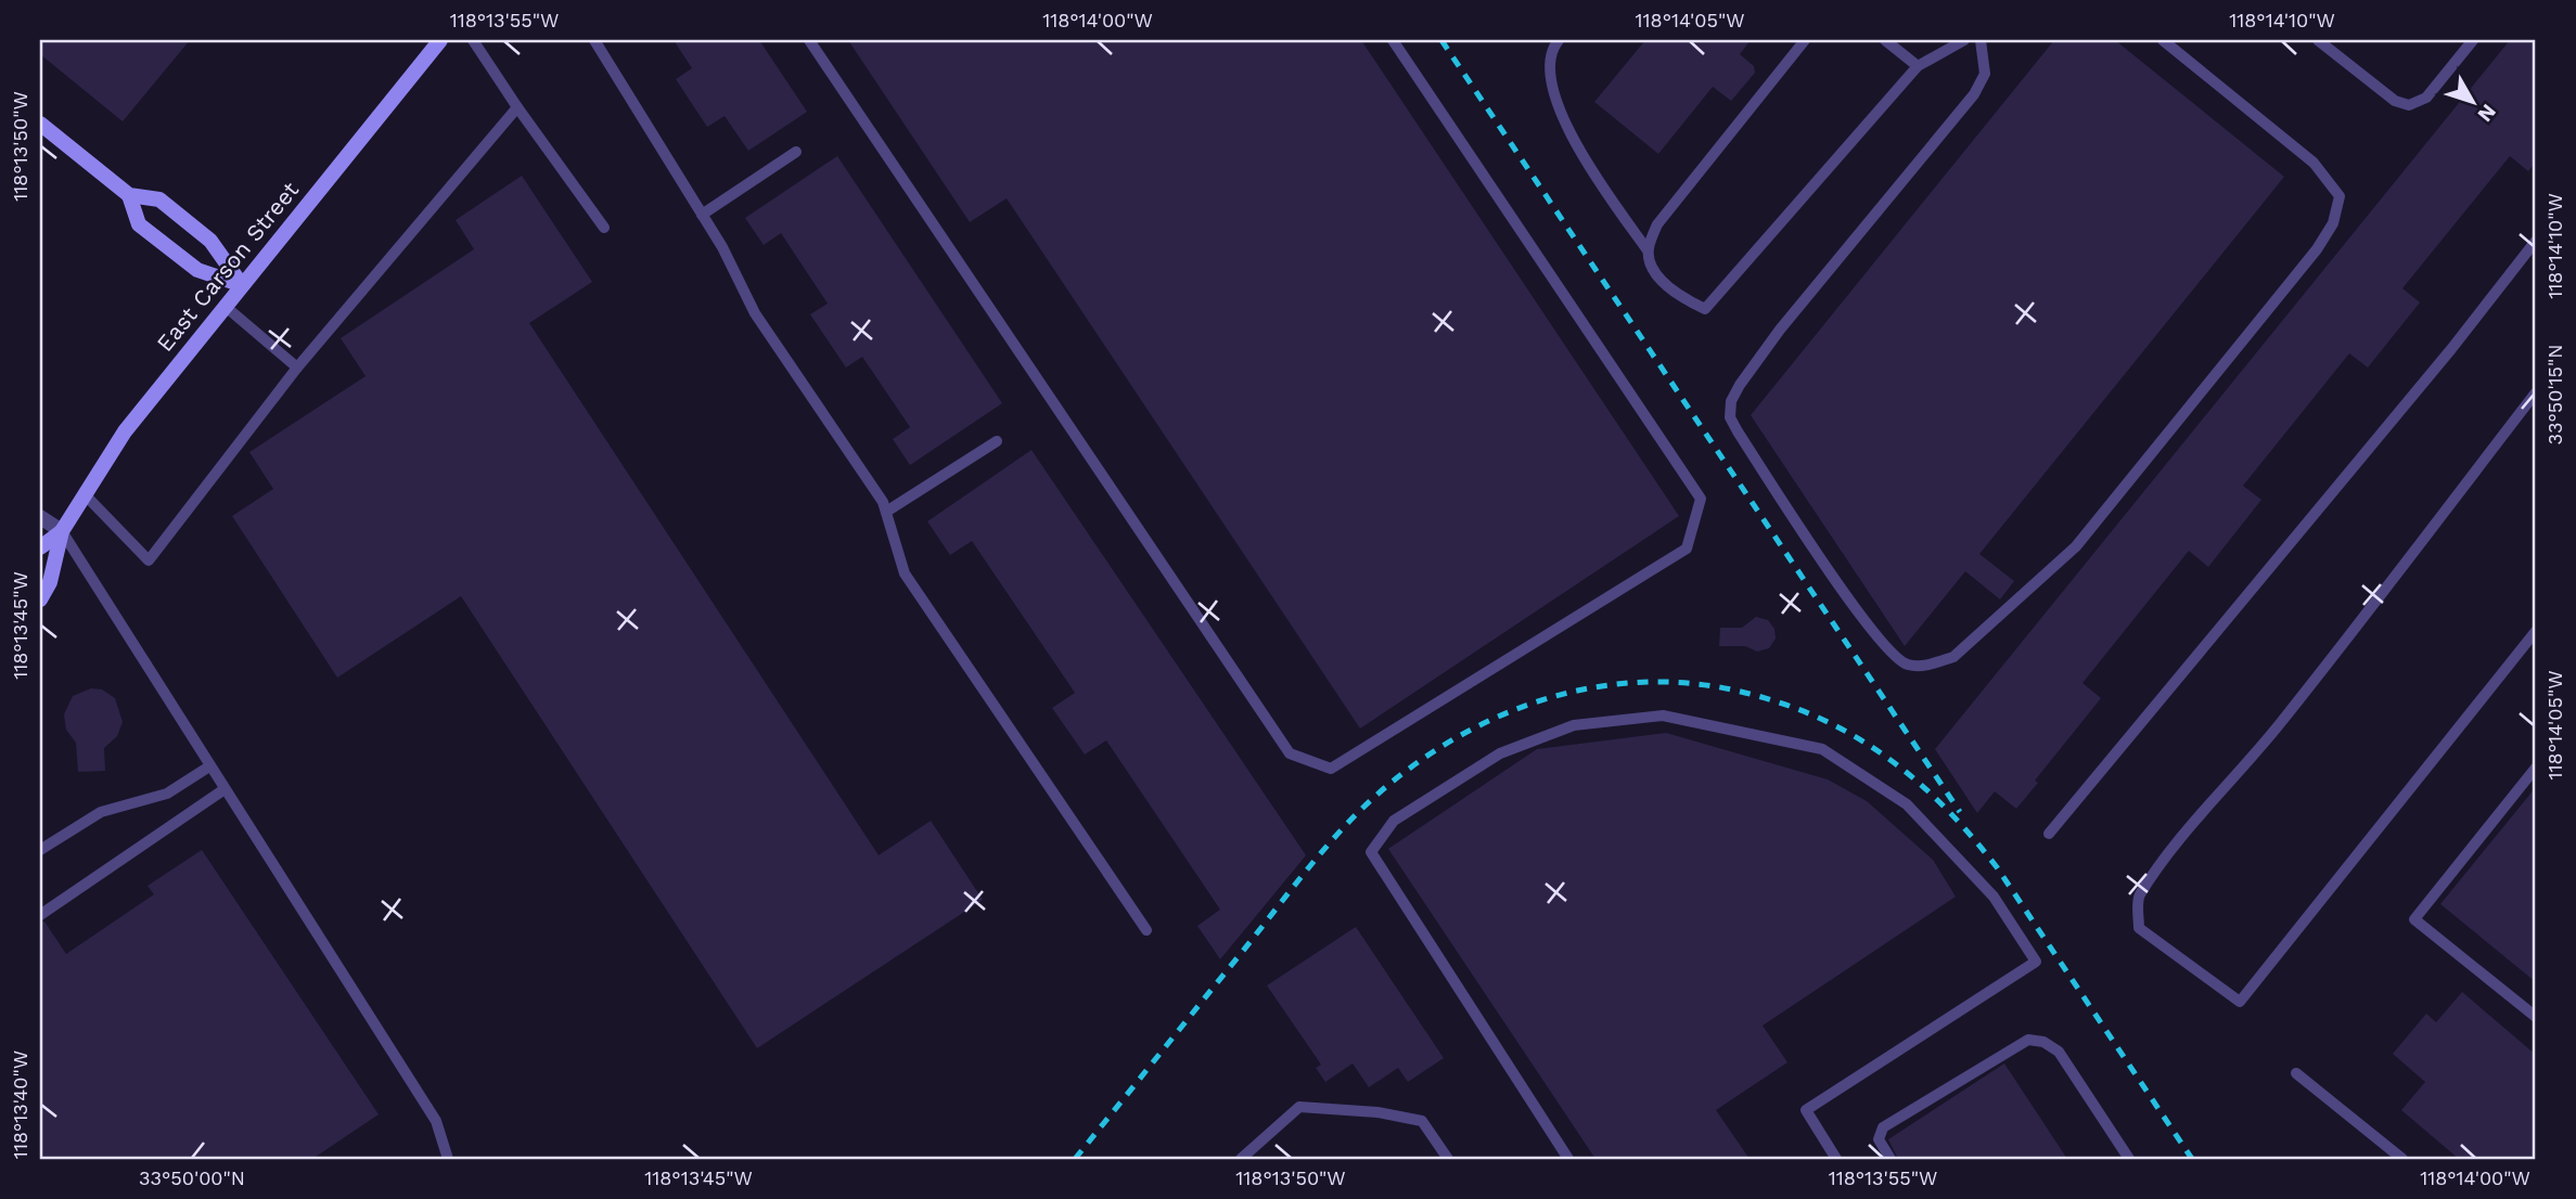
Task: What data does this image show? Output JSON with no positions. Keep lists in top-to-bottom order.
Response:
{
  "streets": {
    "main road": ["East Carson Street"]
  },
  "north": "bottom right",
  "coordinates": [
    "118°13'55\"W",
    "118°14'00\"W",
    "118°14'05\"W",
    "118°14'10\"W",
    "118°13'50\"W",
    "33°50'15\"N",
    "118°13'45\"W",
    "118°13'40\"W",
    "33°50'00\"N"
  ]
}
